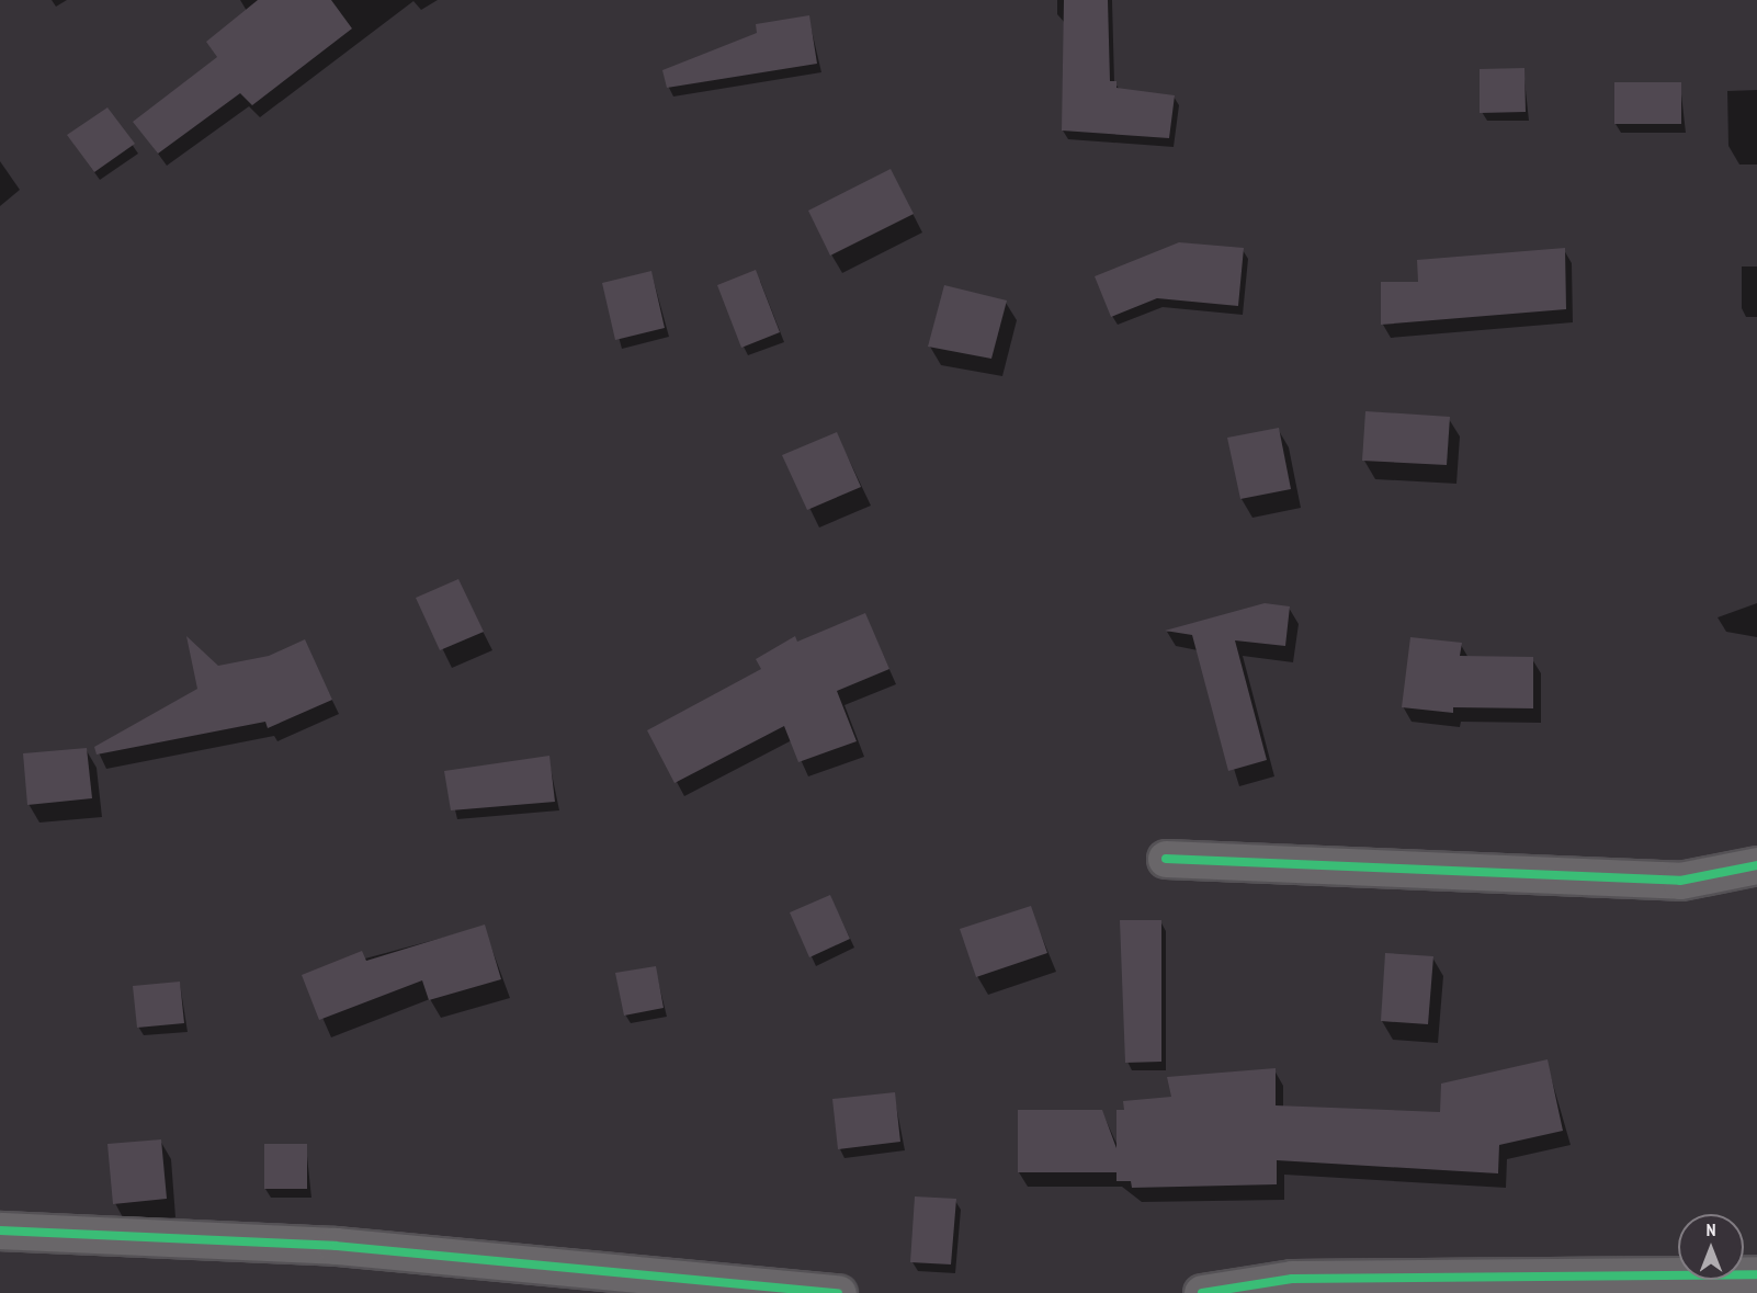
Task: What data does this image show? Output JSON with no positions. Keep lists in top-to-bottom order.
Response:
{
  "north": "top"
}
